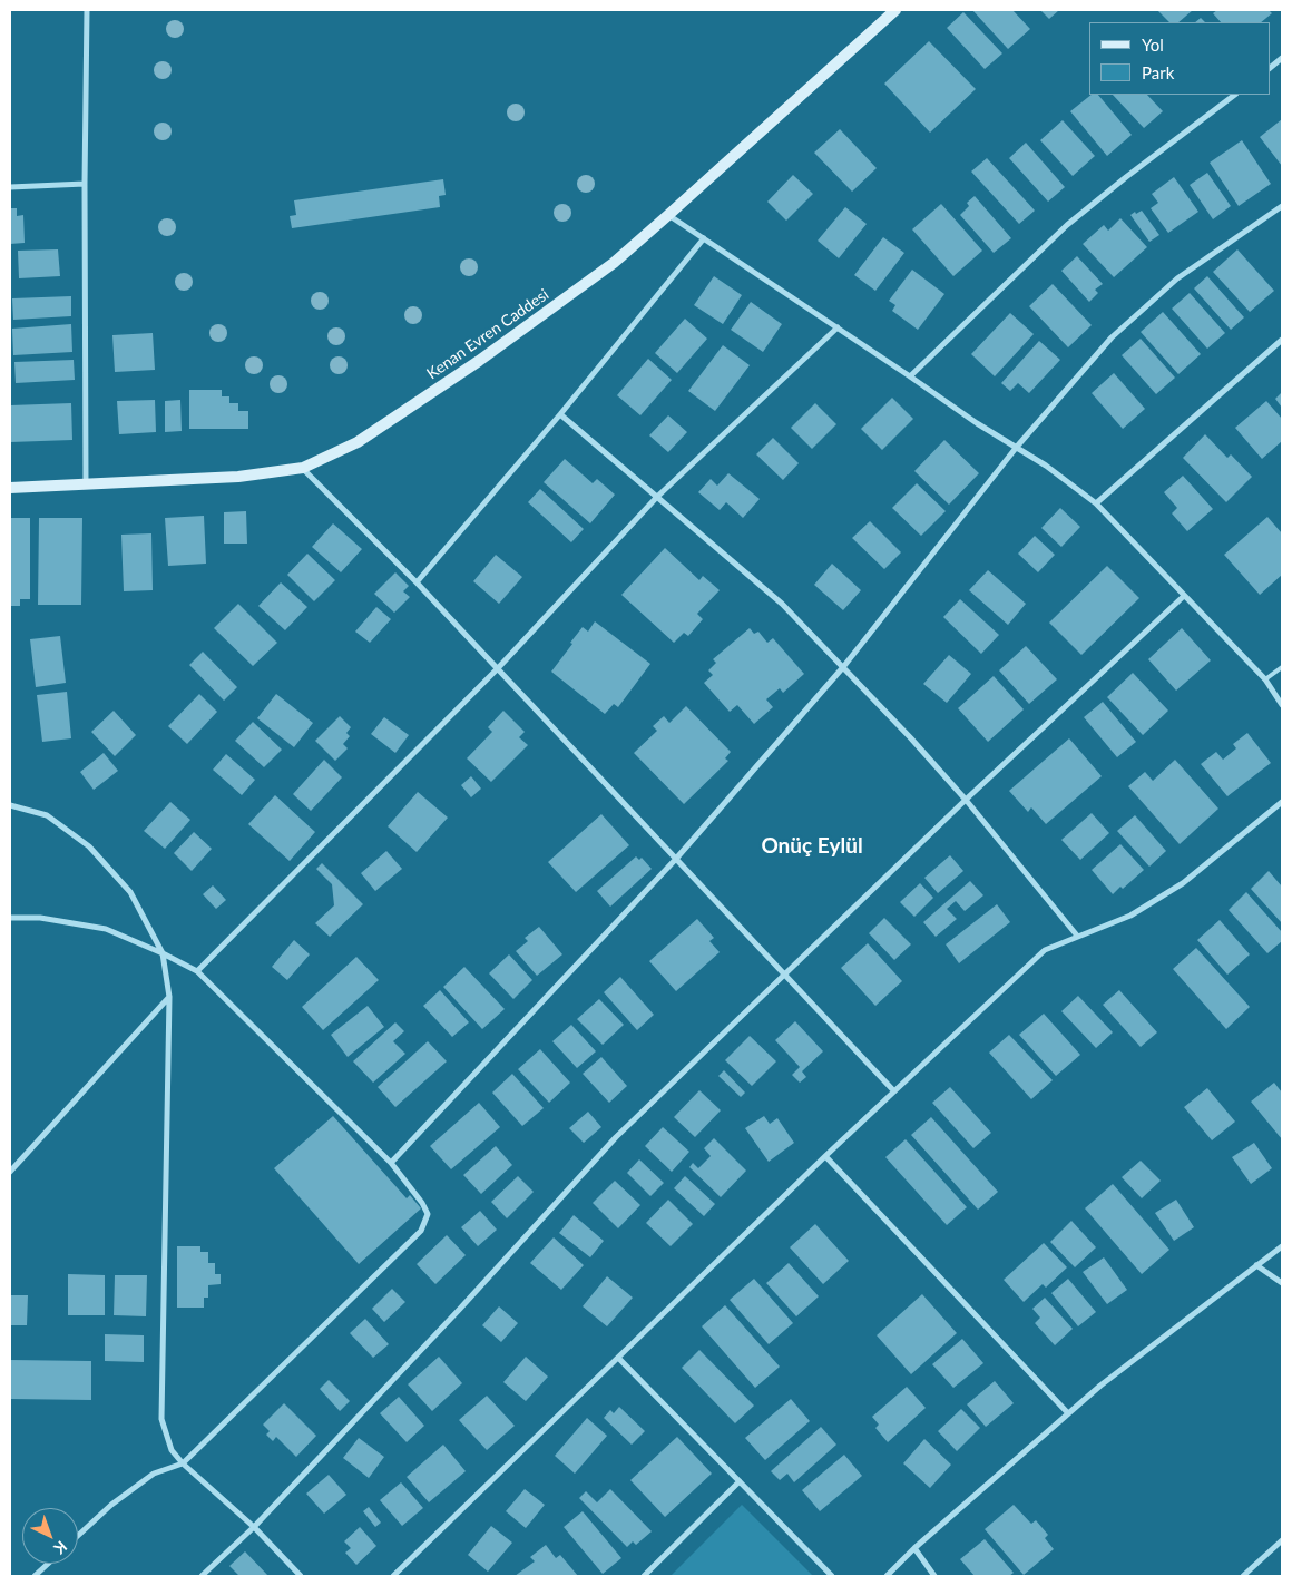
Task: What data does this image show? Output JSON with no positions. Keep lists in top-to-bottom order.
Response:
{
  "streets": {
    "street": ["Kenan Evren Caddesi"]
  },
  "districts": ["Onüç Eylül"],
  "legend": ["Yol", "Park"],
  "north": "bottom right"
}
